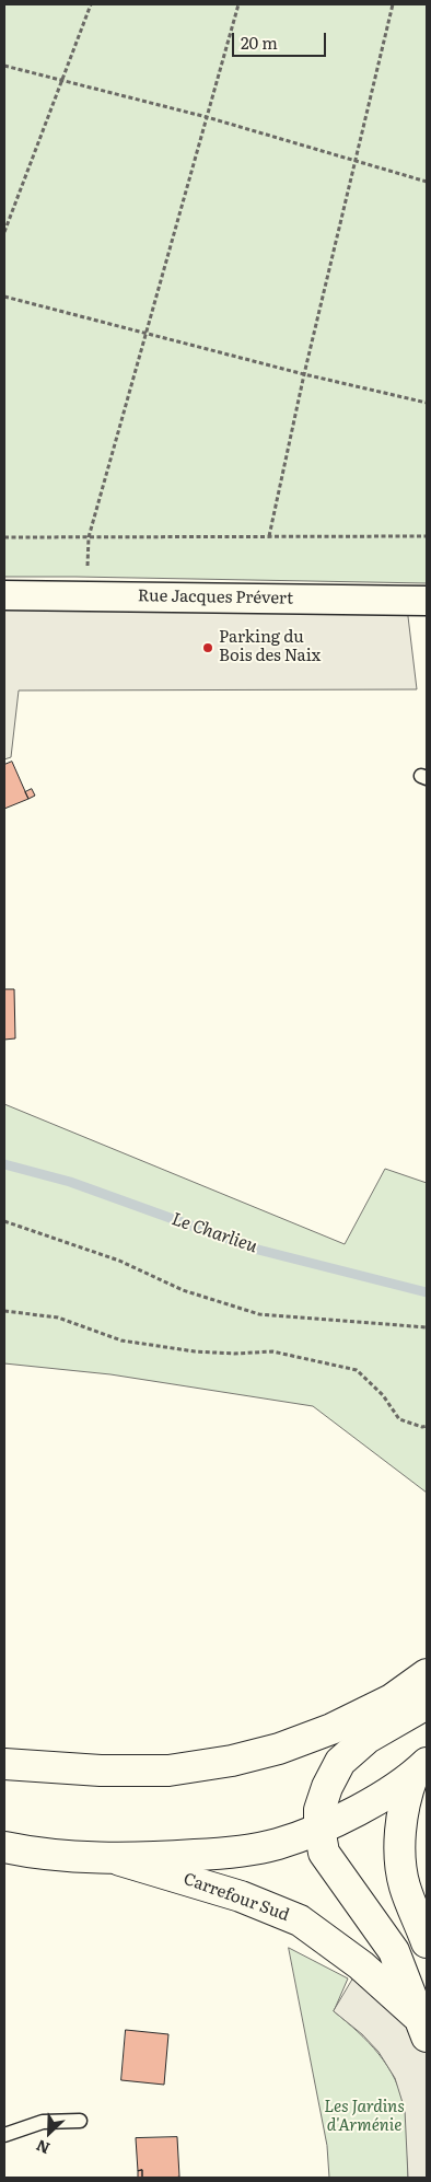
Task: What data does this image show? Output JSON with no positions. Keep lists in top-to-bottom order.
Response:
{
  "streets": {
    "main road": ["Carrefour Sud"],
    "street": ["Rue Jacques Prévert"]
  },
  "water": ["Le Charlieu"],
  "parks": ["Les Jardins d'Arménie"],
  "places": ["Parking du Bois des Naix"],
  "scale_bar": "20 m",
  "north": "bottom left"
}
